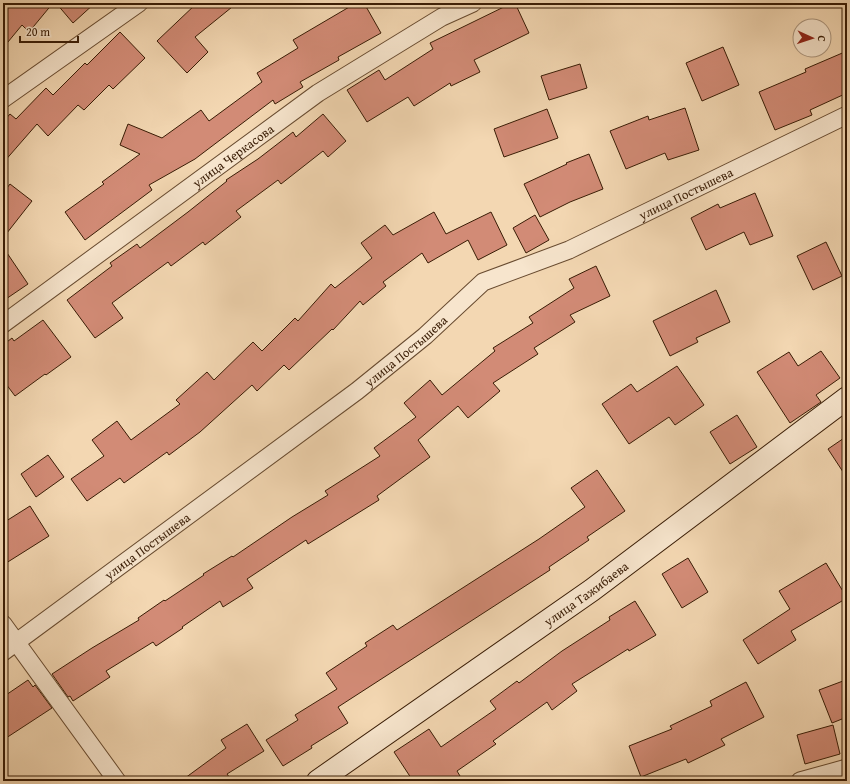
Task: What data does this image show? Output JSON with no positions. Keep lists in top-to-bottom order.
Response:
{
  "streets": {
    "street": ["улица Черкасова", "улица Постышева", "улица Тажибаева"]
  },
  "scale_bar": "20 m",
  "north": "right"
}
